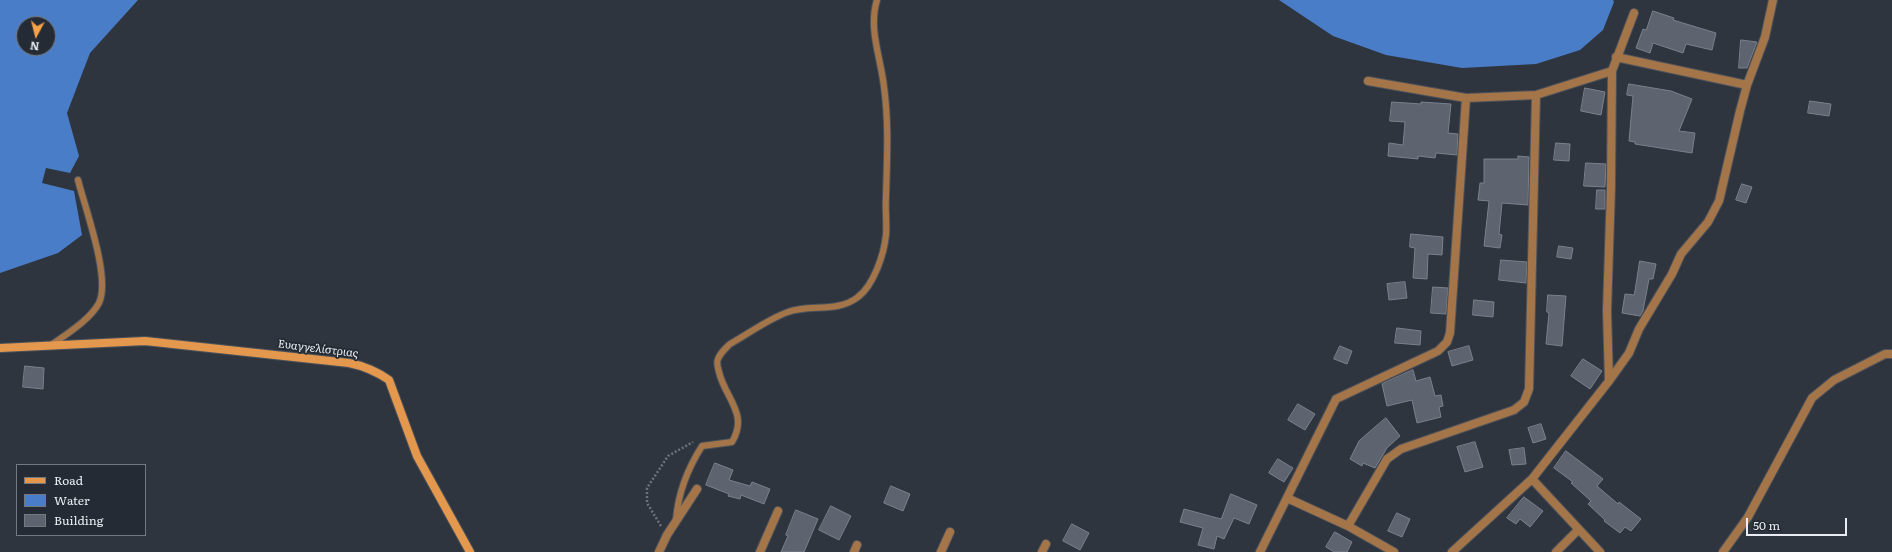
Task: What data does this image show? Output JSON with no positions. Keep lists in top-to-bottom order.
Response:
{
  "streets": {
    "street": ["Ευαγγελίστριας"]
  },
  "legend": ["Road", "Water", "Building"],
  "scale_bar": "50 m",
  "north": "bottom"
}
